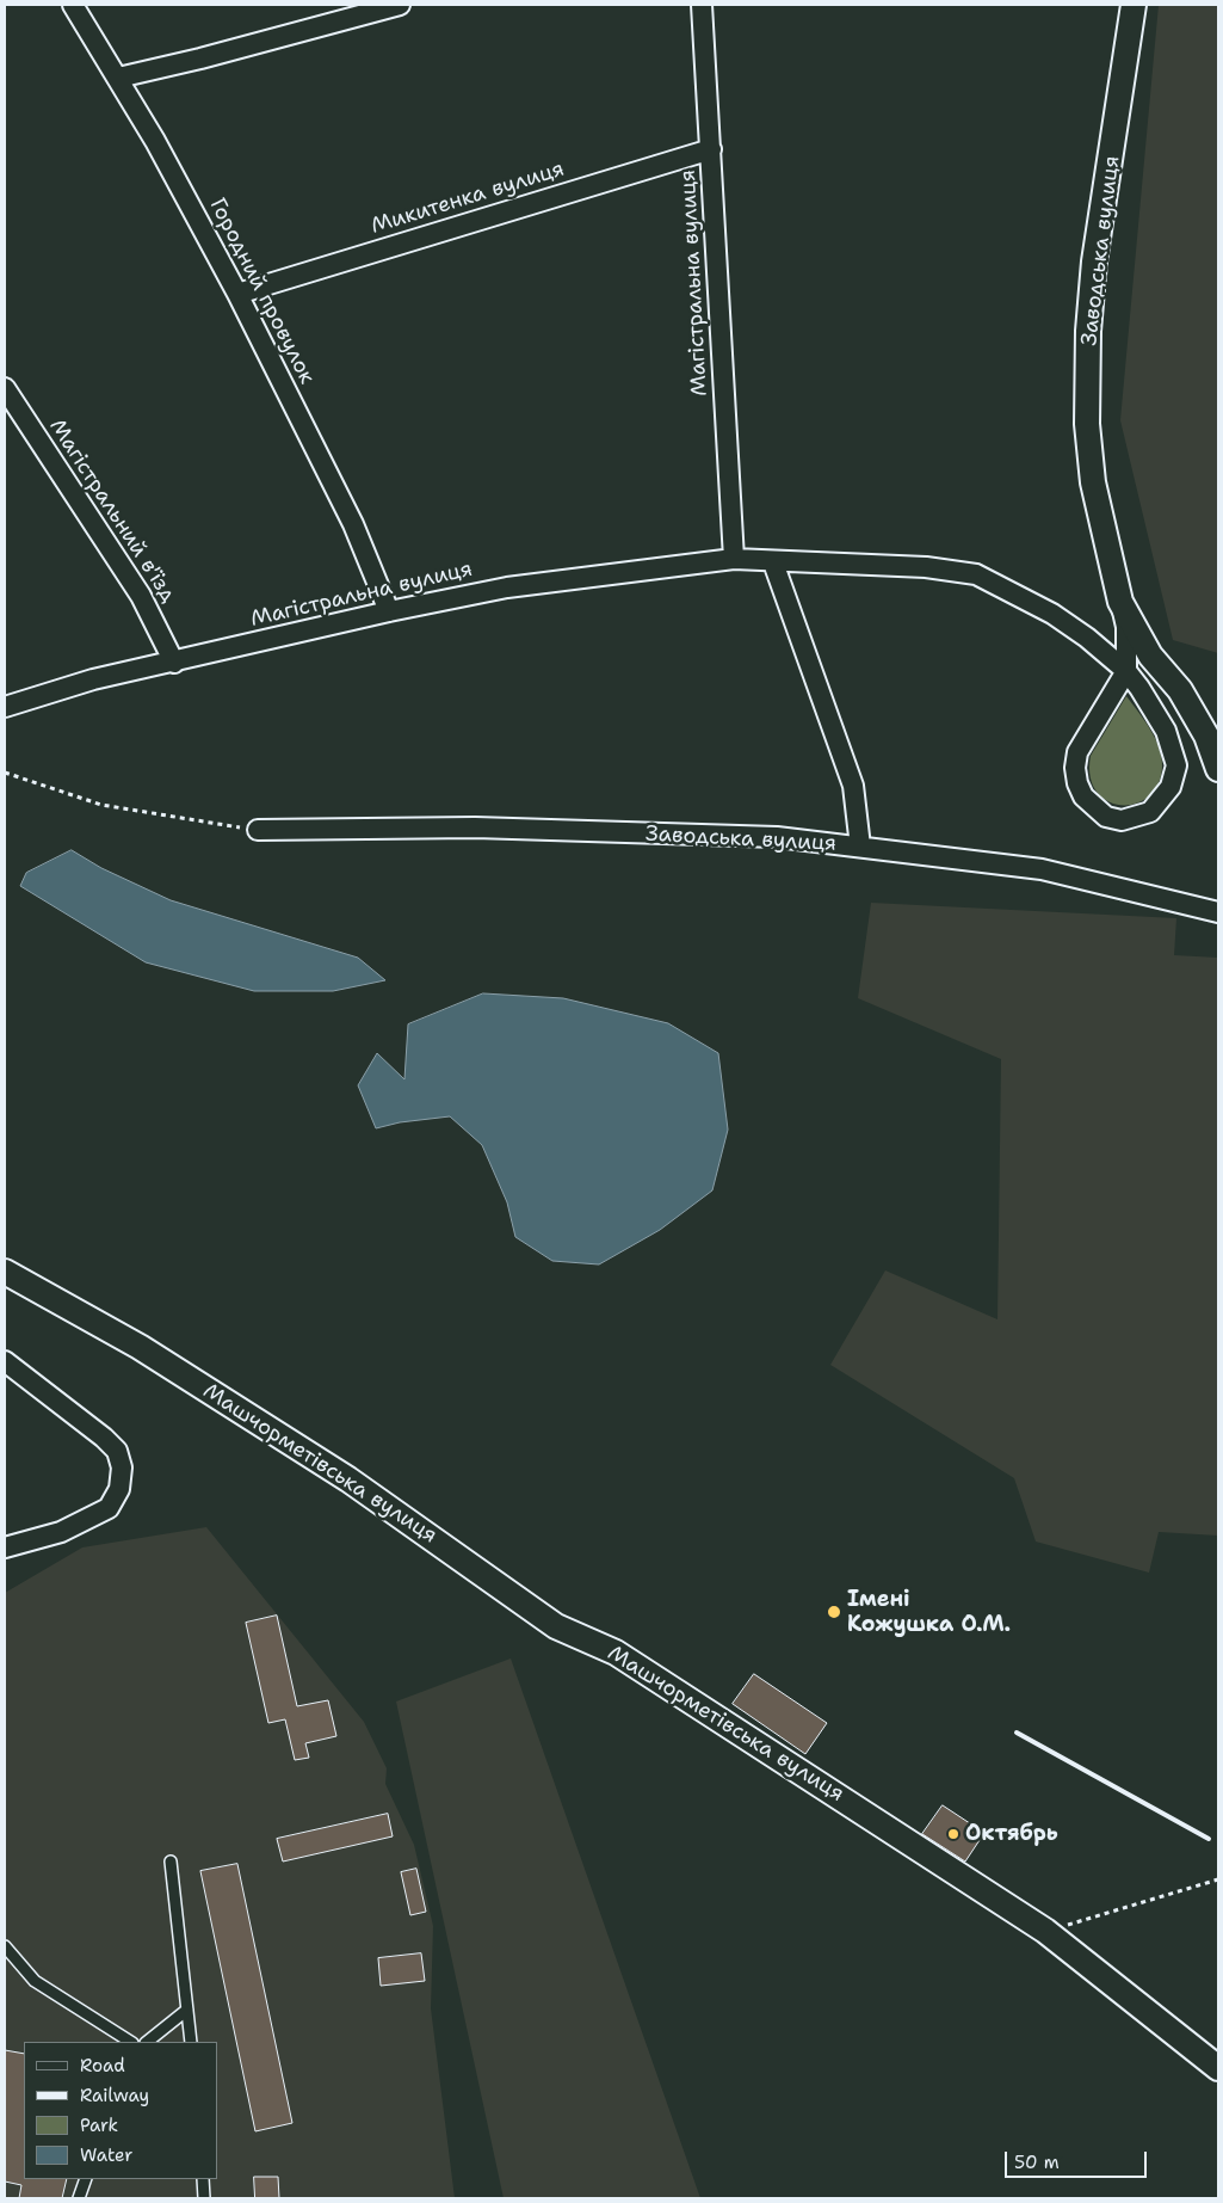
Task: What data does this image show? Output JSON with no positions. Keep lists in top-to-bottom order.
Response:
{
  "streets": {
    "street": [
      "Микитенка вулиця",
      "Заводська вулиця",
      "Магістральна вулиця",
      "Городний провулок",
      "Магістральний в'їзд",
      "Машчорметівська вулиця"
    ]
  },
  "crossings": [
    ["Микитенка вулиця", "Магістральна вулиця"],
    ["Микитенка вулиця", "Городний провулок"],
    ["Заводська вулиця", "Магістральна вулиця"],
    ["Магістральна вулиця", "Городний провулок"],
    ["Магістральна вулиця", "Магістральний в'їзд"]
  ],
  "places": ["Імені Кожушка О.М.", "Октябрь"],
  "legend": [
    "Road",
    "Railway",
    "Park",
    "Water"
  ],
  "scale_bar": "50 m"
}
